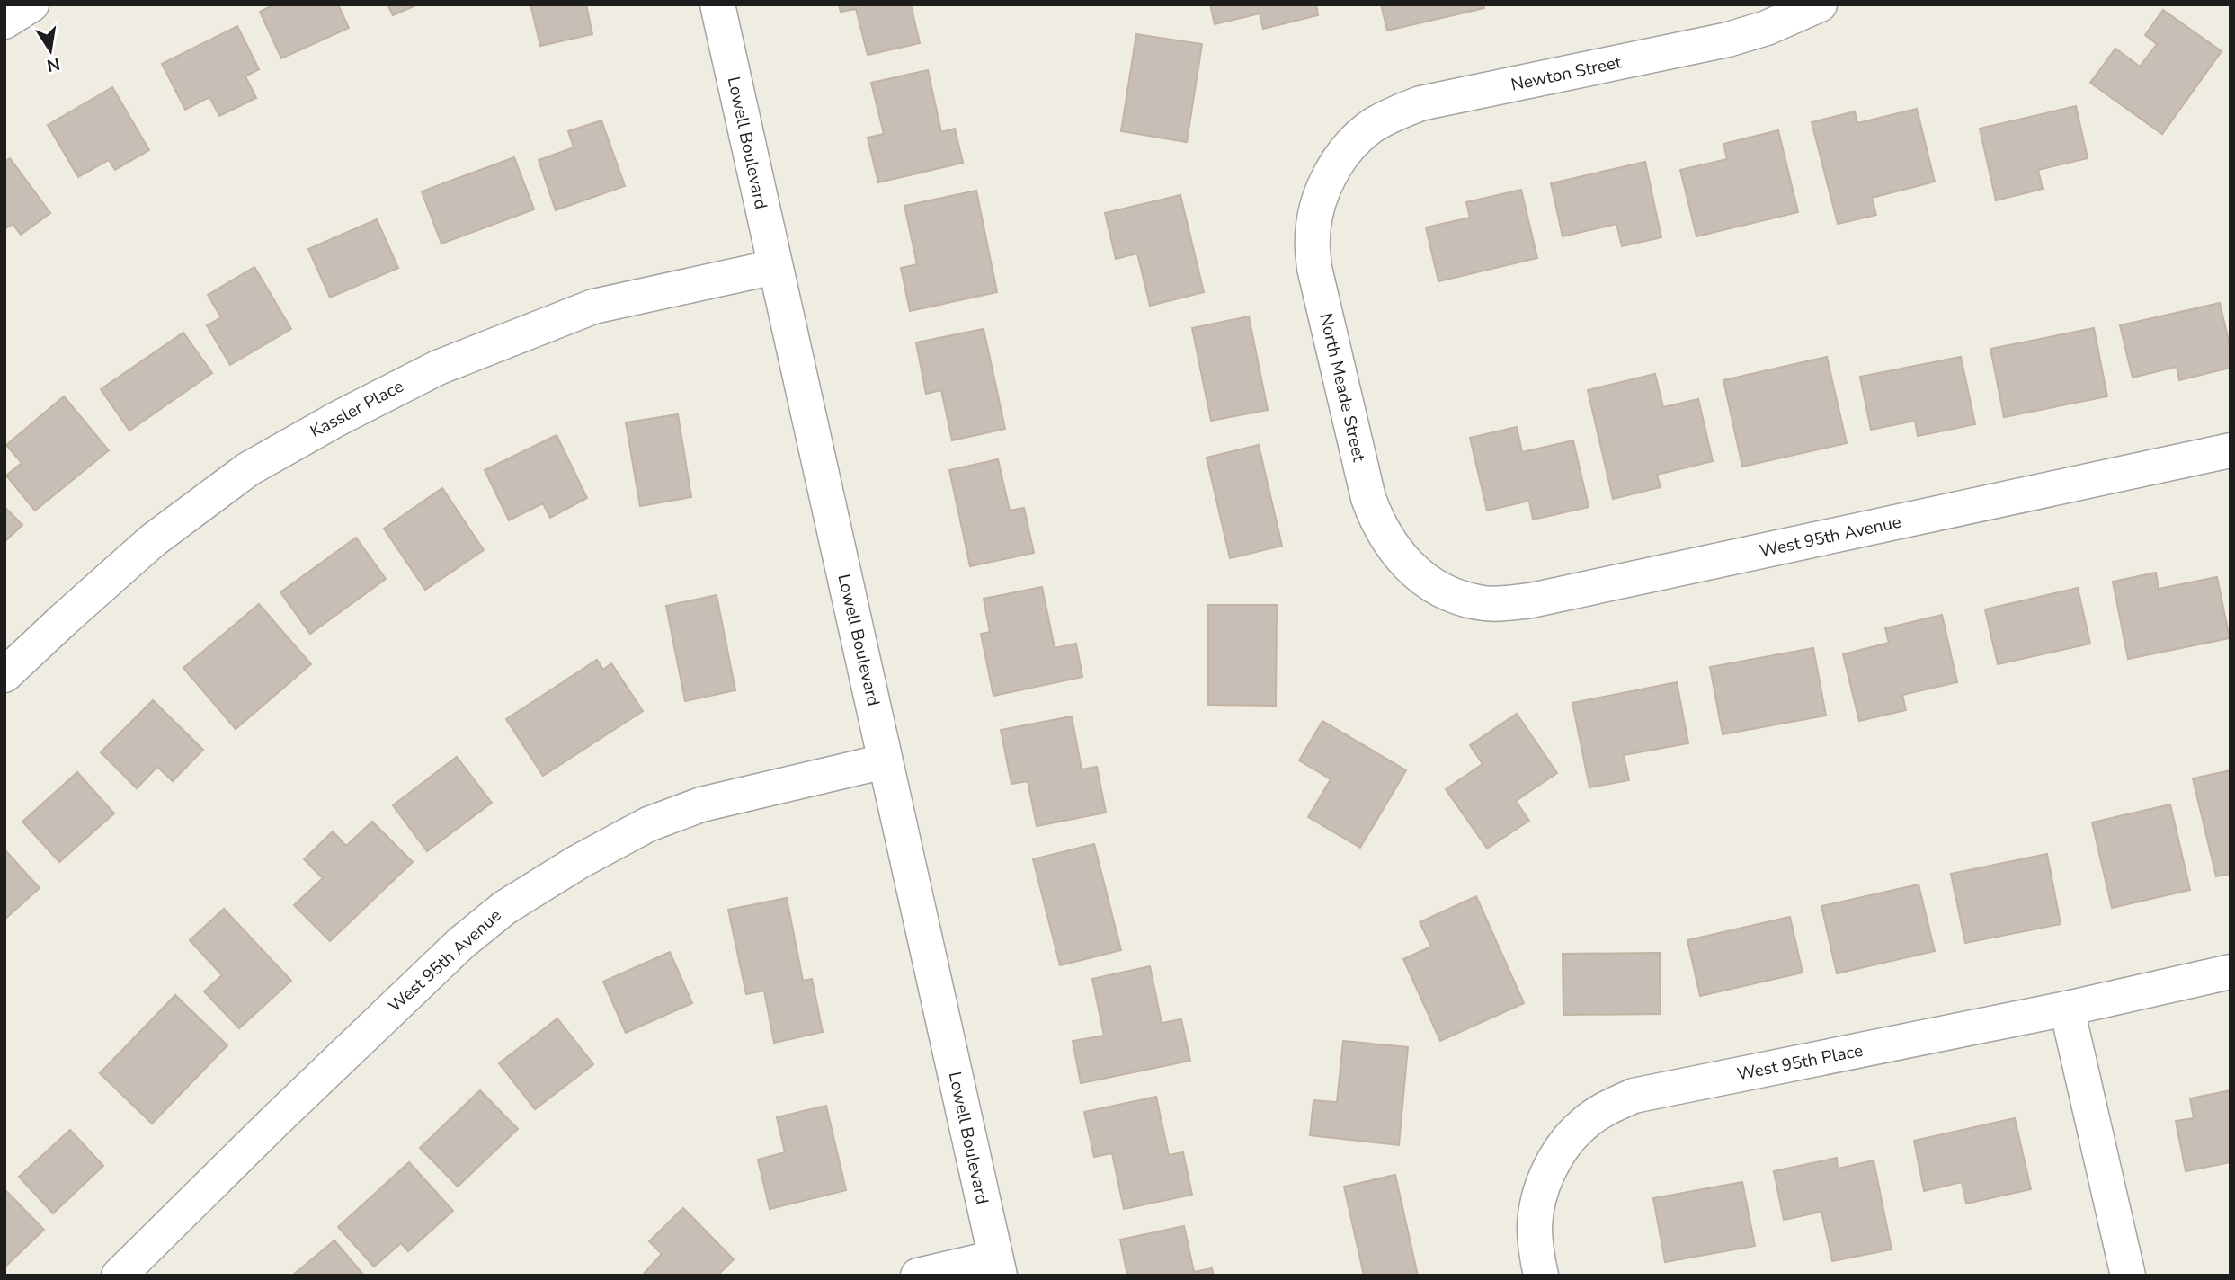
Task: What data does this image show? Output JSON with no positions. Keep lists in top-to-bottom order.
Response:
{
  "streets": {
    "street": [
      "Newton Street",
      "Lowell Boulevard",
      "North Meade Street",
      "Kassler Place",
      "West 95th Avenue",
      "West 95th Place"
    ]
  },
  "crossings": [
    ["Newton Street", "North Meade Street"],
    ["Lowell Boulevard", "Kassler Place"],
    ["Lowell Boulevard", "West 95th Avenue"],
    ["North Meade Street", "West 95th Avenue"]
  ],
  "north": "bottom"
}
